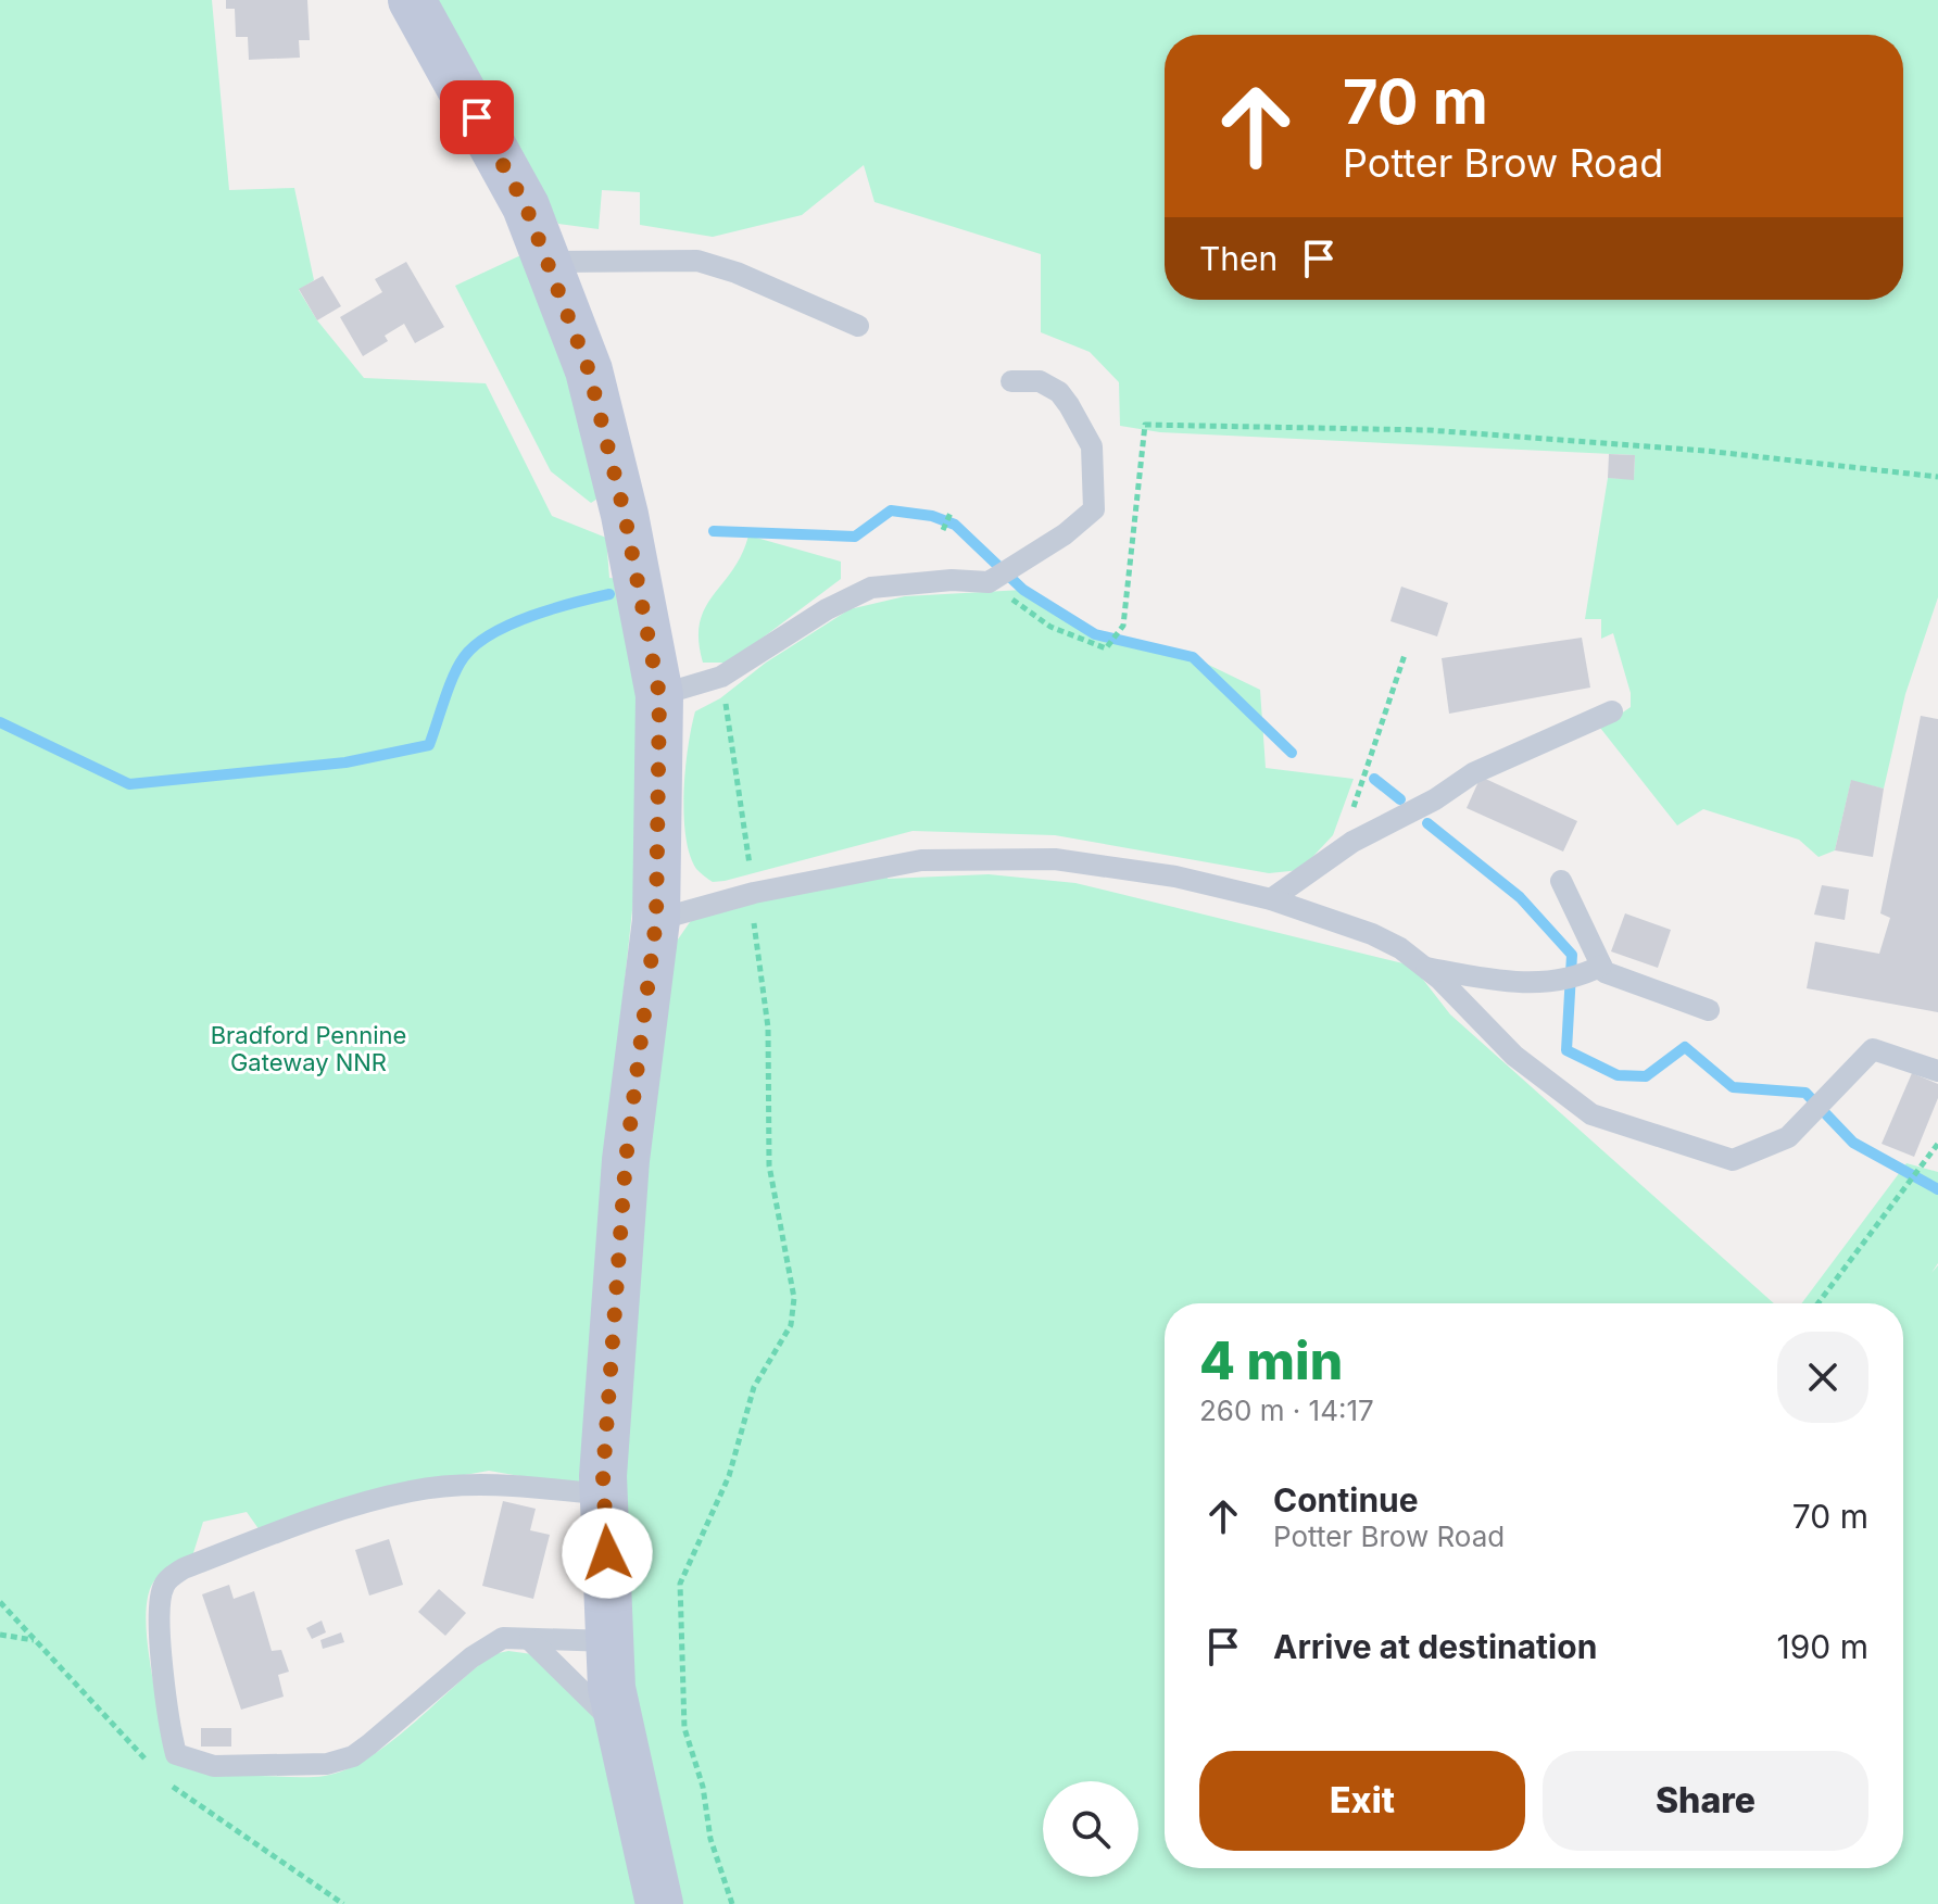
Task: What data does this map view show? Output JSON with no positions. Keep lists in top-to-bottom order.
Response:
{
  "parks": ["Bradford Pennine Gateway NNR"],
  "page": {
    "turn": ["70 m", "Potter Brow Road"],
    "then": "Then",
    "heading": ["4 min", "260 m · 14:17"],
    "list": [
      {
        "name": "Continue",
        "note": "Potter Brow Road",
        "value": "70 m"
      },
      {
        "name": "Arrive at destination",
        "value": "190 m"
      }
    ],
    "buttons": ["Exit", "Share"]
  }
}
